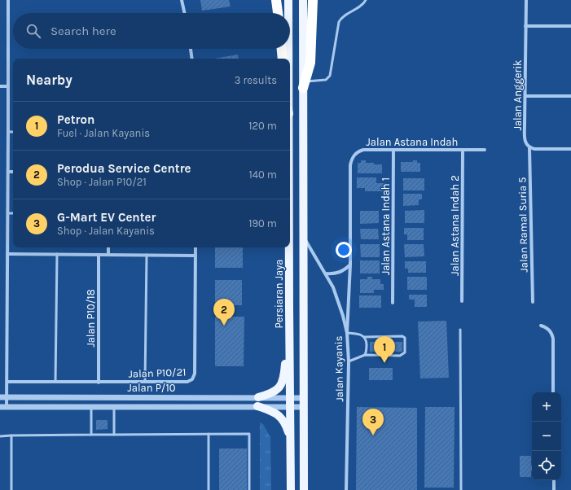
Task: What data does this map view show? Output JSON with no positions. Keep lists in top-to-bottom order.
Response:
{
  "streets": {
    "main road": ["Persiaran Jaya"],
    "street": [
      "Jalan Anggerik",
      "Jalan Astana Indah",
      "Jalan Ramal Suria 5",
      "Jalan Astana Indah 2",
      "Jalan Astana Indah 1",
      "Jalan P10/18",
      "Jalan Kayanis",
      "Jalan P10/21",
      "Jalan P/10"
    ]
  },
  "crossings": [
    ["Jalan Anggerik", "Jalan Ramal Suria 5"],
    ["Jalan Astana Indah", "Jalan Astana Indah 2"],
    ["Jalan Astana Indah", "Jalan Astana Indah 1"],
    ["Jalan Astana Indah", "Jalan Kayanis"],
    ["Persiaran Jaya", "Jalan P/10"],
    ["Jalan P10/18", "Jalan P10/21"]
  ],
  "page": {
    "search": "Search here",
    "heading": ["Nearby", "3 results"],
    "list": [
      {
        "mark": "1",
        "name": "Petron",
        "note": "Fuel · Jalan Kayanis",
        "value": "120 m"
      },
      {
        "mark": "2",
        "name": "Perodua Service Centre",
        "note": "Shop · Jalan P10/21",
        "value": "140 m"
      },
      {
        "mark": "3",
        "name": "G-Mart EV Center",
        "note": "Shop · Jalan Kayanis",
        "value": "190 m"
      }
    ],
    "pins": ["2", "1", "3"],
    "map_buttons": ["+", "−"]
  }
}
